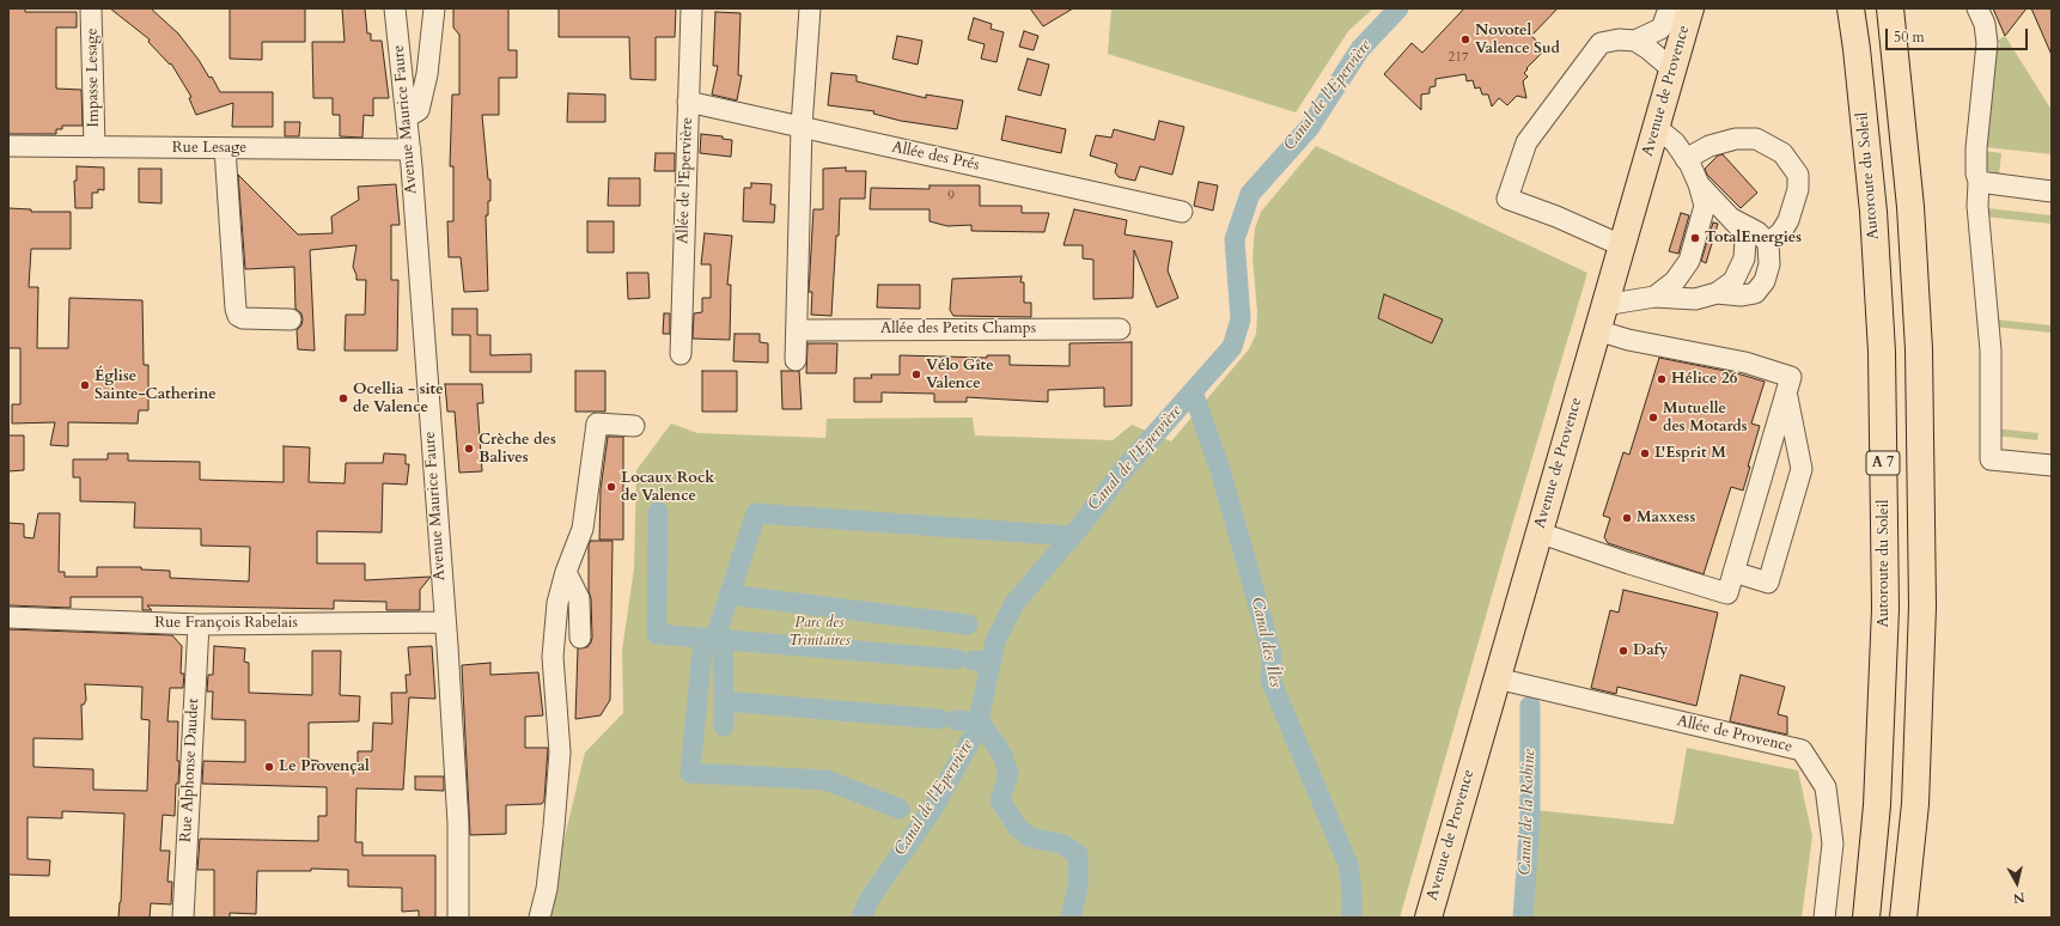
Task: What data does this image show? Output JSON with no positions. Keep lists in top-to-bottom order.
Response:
{
  "streets": {
    "main road": ["Avenue de Provence", "Autoroute du Soleil", "A 7"],
    "street": [
      "Impasse Lesage",
      "Avenue Maurice Faure",
      "Rue Lesage",
      "Allée des Prés",
      "Allée de l'Epervière",
      "Allée des Petits Champs",
      "Rue François Rabelais",
      "Allée de Provence",
      "Rue Alphonse Daudet"
    ]
  },
  "crossings": [
    ["Impasse Lesage", "Rue Lesage"],
    ["Avenue de Provence", "Allée de Provence"],
    ["Avenue Maurice Faure", "Rue Lesage"],
    ["Avenue Maurice Faure", "Rue François Rabelais"],
    ["Allée des Prés", "Allée de l'Epervière"],
    ["Rue François Rabelais", "Rue Alphonse Daudet"]
  ],
  "water": ["Canal de l'Epervière", "Canal des Îles", "Canal de la Robine"],
  "parks": ["Parc des Trinitaires"],
  "places": [
    "Novotel Valence Sud",
    "TotalEnergies",
    "Vélo Gîte Valence",
    "Hélice 26",
    "Église Sainte-Catherine",
    "Ocellia - site de Valence",
    "Mutuelle des Motards",
    "Crèche des Balives",
    "L'Esprit M",
    "Locaux Rock de Valence",
    "Maxxess",
    "Dafy",
    "Le Provençal"
  ],
  "house_numbers": ["217", "9"],
  "scale_bar": "50 m",
  "north": "bottom"
}
